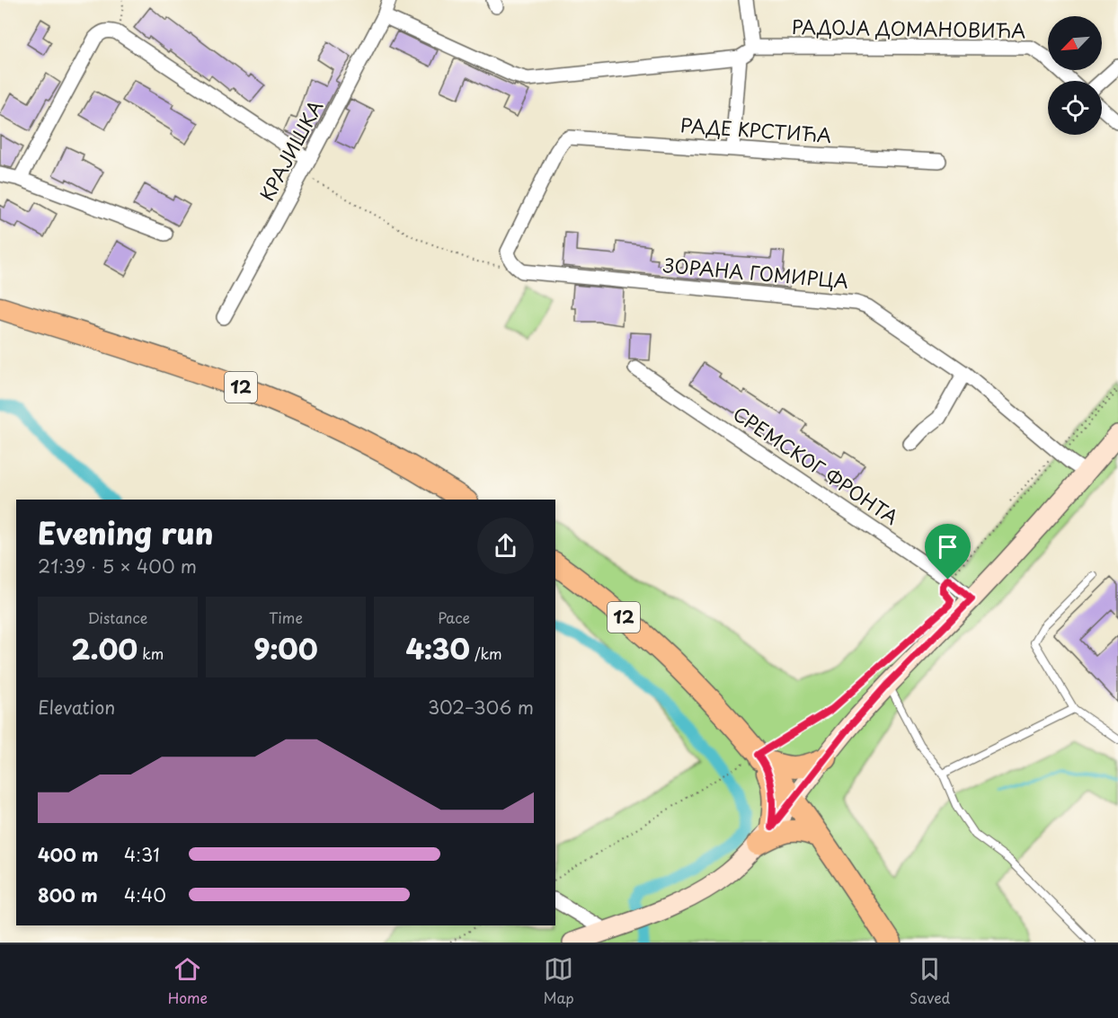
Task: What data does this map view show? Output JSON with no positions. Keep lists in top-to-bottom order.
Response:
{
  "streets": {
    "main road": ["12"],
    "street": [
      "РАДОЈА ДОМАНОВИЋА",
      "РАДЕ КРСТИЋА",
      "КРАЈИШКА",
      "ЗОРАНА ГОМИРЦА",
      "СРЕМСКОГ ФРОНТА"
    ]
  },
  "crossings": [
    ["РАДЕ КРСТИЋА", "ЗОРАНА ГОМИРЦА"]
  ],
  "north": "bottom left",
  "page": {
    "heading": ["Evening run", "21:39 · 5 × 400 m"],
    "stats": [
      ["Distance", "2.00 km"],
      ["Time", "9:00"],
      ["Pace", "4:30 /km"]
    ],
    "chart": ["Elevation", "302–306 m"],
    "list": [
      {
        "name": "400 m",
        "note": "4:31"
      },
      {
        "name": "800 m",
        "note": "4:40"
      }
    ],
    "tabs": ["Home", "Map", "Saved"]
  }
}
